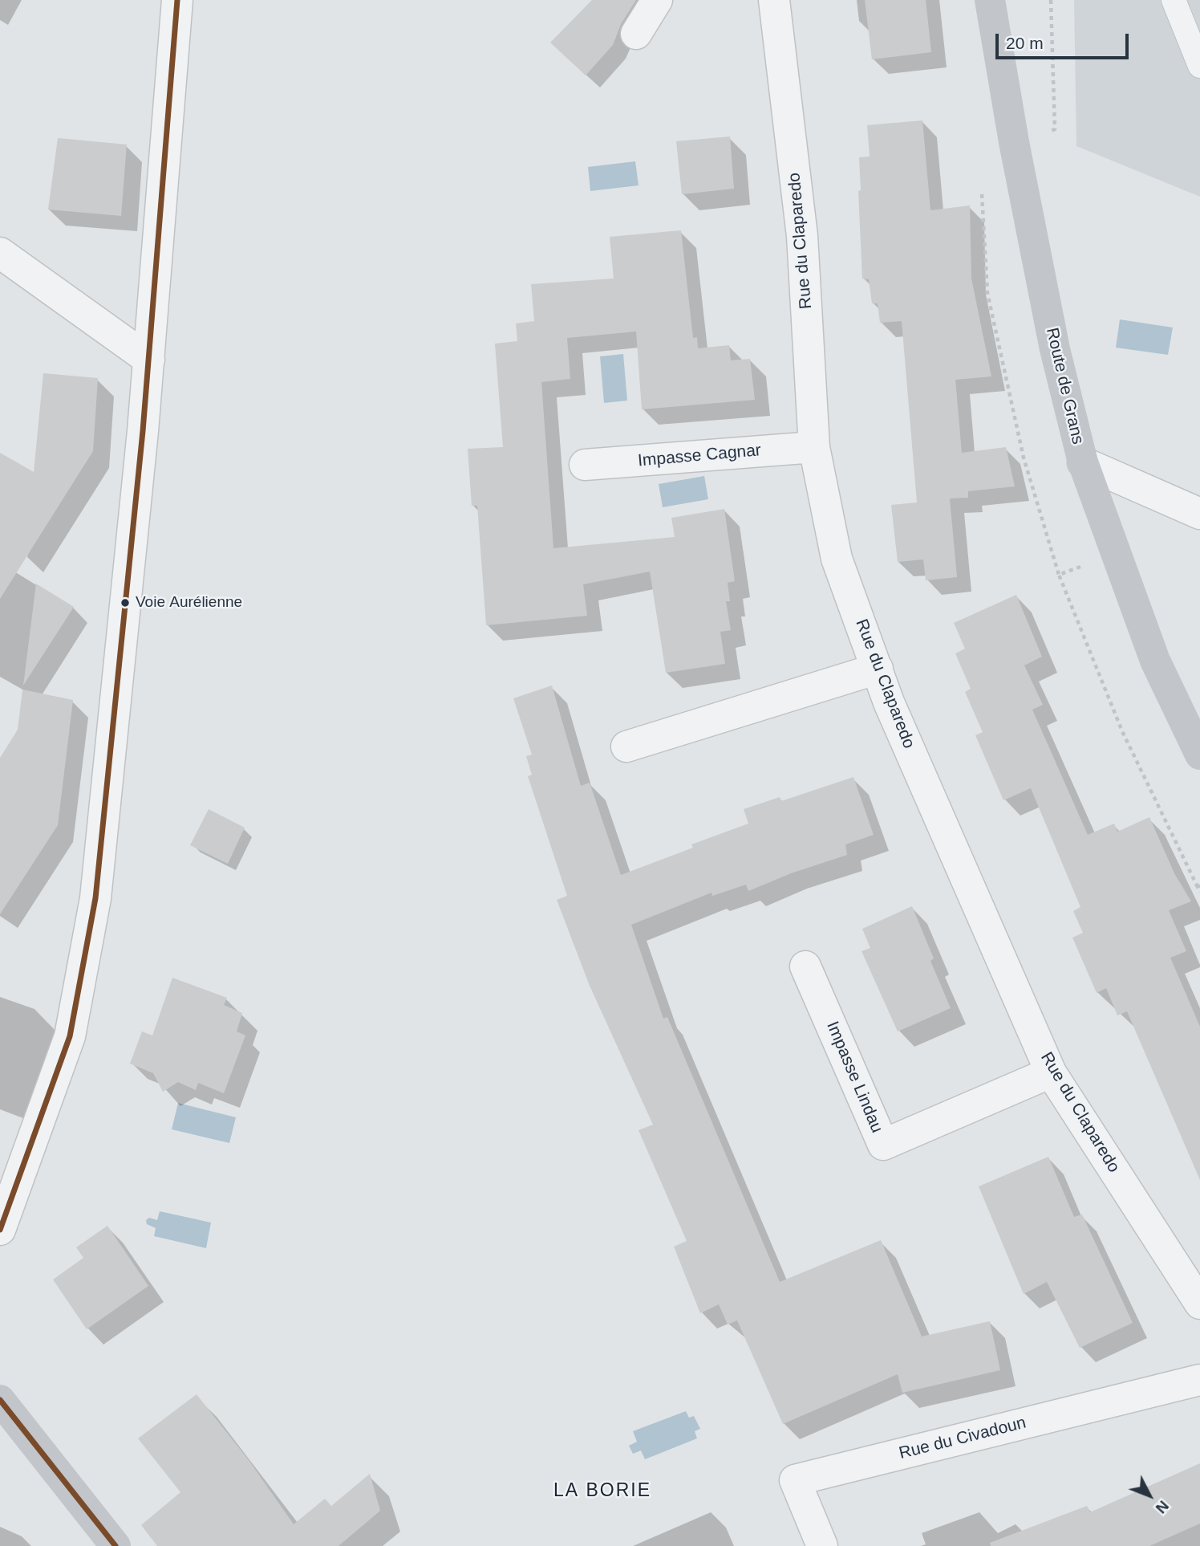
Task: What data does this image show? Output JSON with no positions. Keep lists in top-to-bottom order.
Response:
{
  "streets": {
    "street": [
      "Rue du Claparedo",
      "Route de Grans",
      "Impasse Cagnar",
      "Impasse Lindau",
      "Rue du Civadoun"
    ]
  },
  "crossings": [
    ["Rue du Claparedo", "Impasse Cagnar"],
    ["Rue du Claparedo", "Impasse Lindau"]
  ],
  "districts": ["LA BORIE"],
  "places": ["Voie Aurélienne"],
  "scale_bar": "20 m",
  "north": "bottom right"
}
